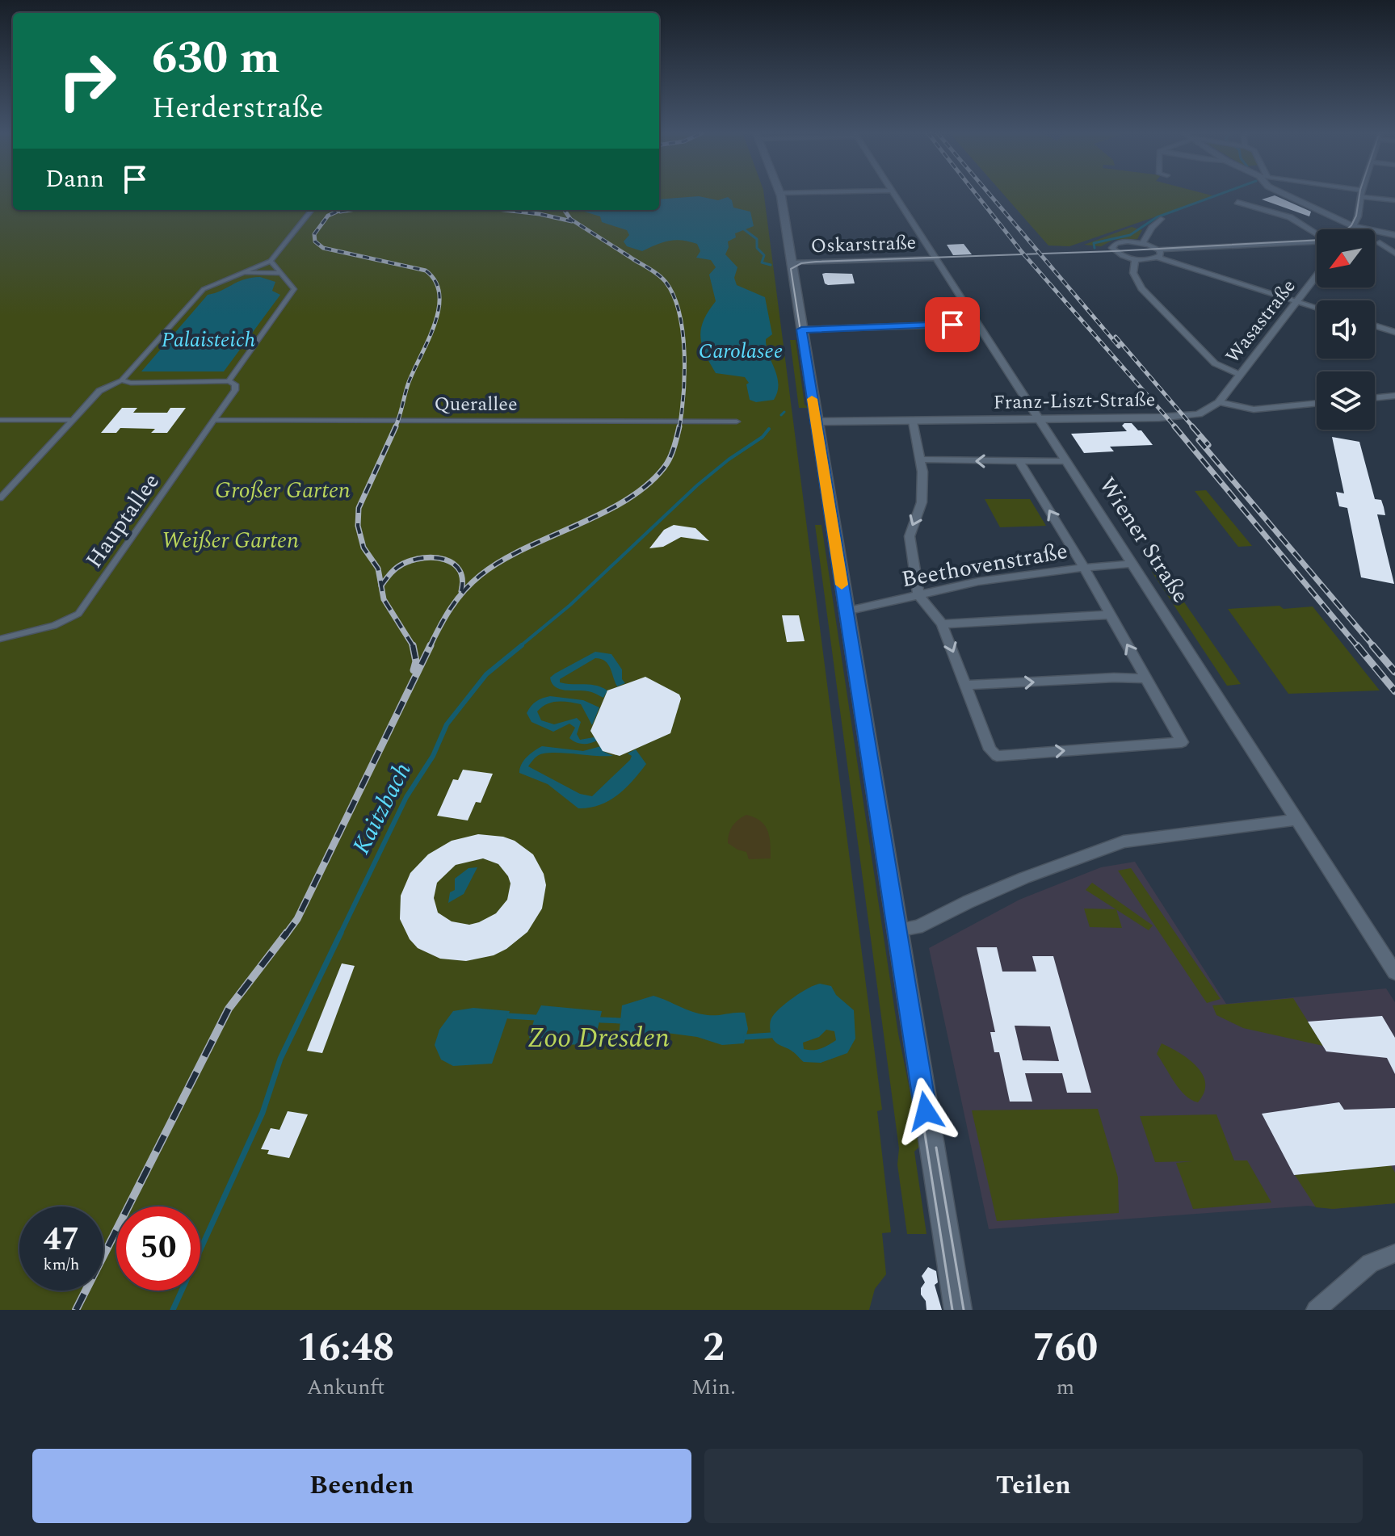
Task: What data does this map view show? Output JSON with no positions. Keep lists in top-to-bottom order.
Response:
{
  "streets": {
    "street": [
      "Oskarstraße",
      "Wasastraße",
      "Franz-Liszt-Straße",
      "Querallee",
      "Hauptallee",
      "Wiener Straße",
      "Beethovenstraße"
    ]
  },
  "crossings": [
    ["Oskarstraße", "Wiener Straße"],
    ["Wasastraße", "Franz-Liszt-Straße"],
    ["Franz-Liszt-Straße", "Wiener Straße"],
    ["Querallee", "Hauptallee"],
    ["Wiener Straße", "Beethovenstraße"]
  ],
  "water": ["Palaisteich", "Carolasee", "Kaitzbach"],
  "parks": ["Großer Garten", "Weißer Garten", "Zoo Dresden"],
  "north": "bottom left",
  "page": {
    "turn": ["630 m", "Herderstraße"],
    "then": "Dann",
    "speed": "47 km/h",
    "limit": "50",
    "eta": [
      "16:48",
      "Ankunft",
      "2",
      "Min.",
      "760",
      "m"
    ],
    "buttons": ["Beenden", "Teilen"]
  }
}
